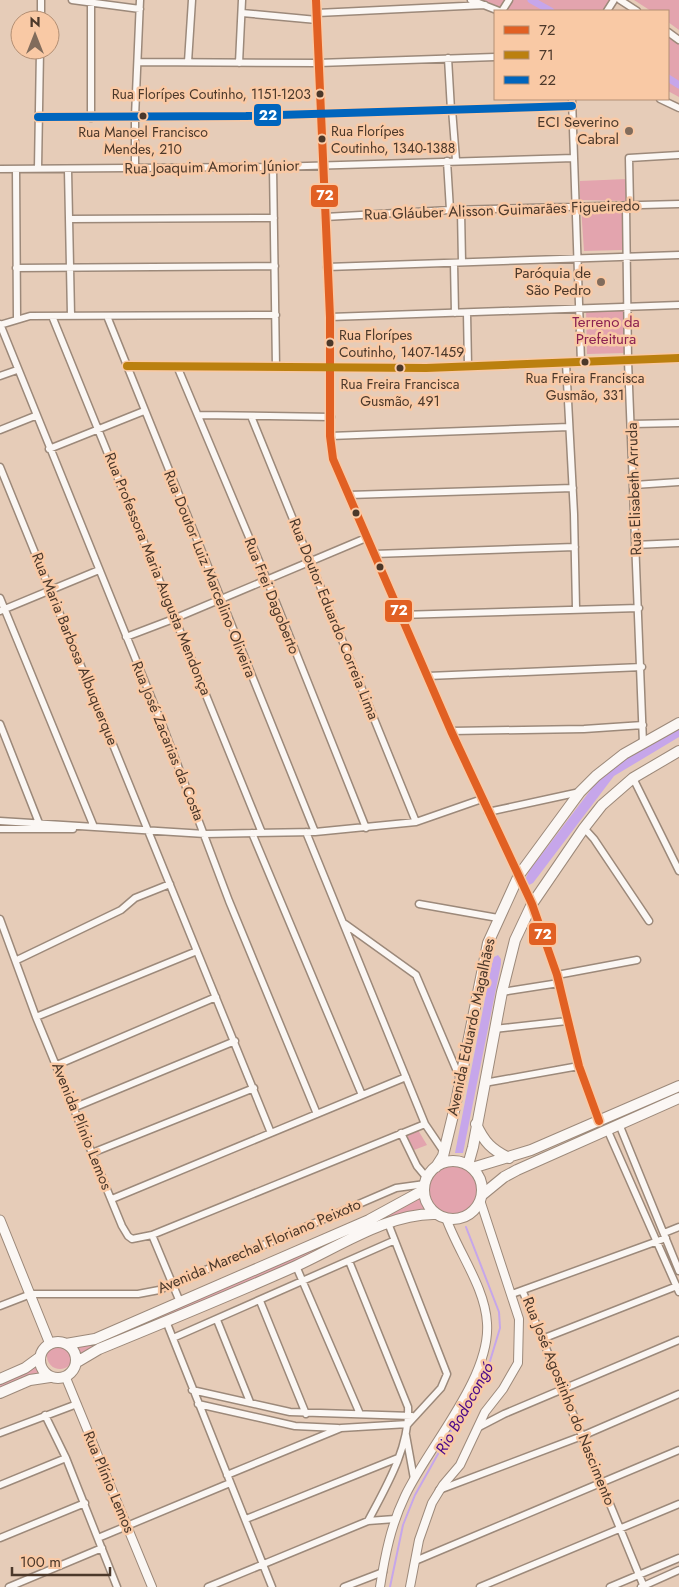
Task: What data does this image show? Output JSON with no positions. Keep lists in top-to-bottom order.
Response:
{
  "streets": {
    "main road": ["Avenida Eduardo Magalhães", "Avenida Marechal Floriano Peixoto"],
    "street": [
      "Rua Joaquim Amorim Júnior",
      "Rua Gláuber Alisson Guimarães Figueiredo",
      "Rua Elisabeth Arruda",
      "Rua Professora Maria Augusta Mendonça",
      "Rua Doutor Luiz Marcelino Oliveira",
      "Rua Frei Dagoberto",
      "Rua Doutor Eduardo Correia Lima",
      "Rua Maria Barbosa Albuquerque",
      "Rua José Zacarias da Costa",
      "Avenida Plínio Lemos",
      "Rua José Agostinho do Nascimento",
      "Rua Plínio Lemos"
    ]
  },
  "crossings": [
    ["Rua Gláuber Alisson Guimarães Figueiredo", "Rua Elisabeth Arruda"],
    ["Rua Elisabeth Arruda", "Avenida Eduardo Magalhães"],
    ["Avenida Eduardo Magalhães", "Avenida Marechal Floriano Peixoto"],
    ["Avenida Marechal Floriano Peixoto", "Rua Plínio Lemos"]
  ],
  "water": ["Rio Bodocongó"],
  "parks": ["Terreno da Prefeitura"],
  "places": [
    "Rua Florípes Coutinho, 1151-1203",
    "Rua Manoel Francisco Mendes, 210",
    "ECI Severino Cabral",
    "Rua Florípes Coutinho, 1340-1388",
    "Paróquia de São Pedro",
    "Rua Florípes Coutinho, 1407-1459",
    "Rua Freira Francisca Gusmão, 331",
    "Rua Freira Francisca Gusmão, 491"
  ],
  "lines": ["transit line 72", "transit line 22", "transit line 71"],
  "legend": ["72", "71", "22"],
  "scale_bar": "100 m",
  "north": "top"
}
